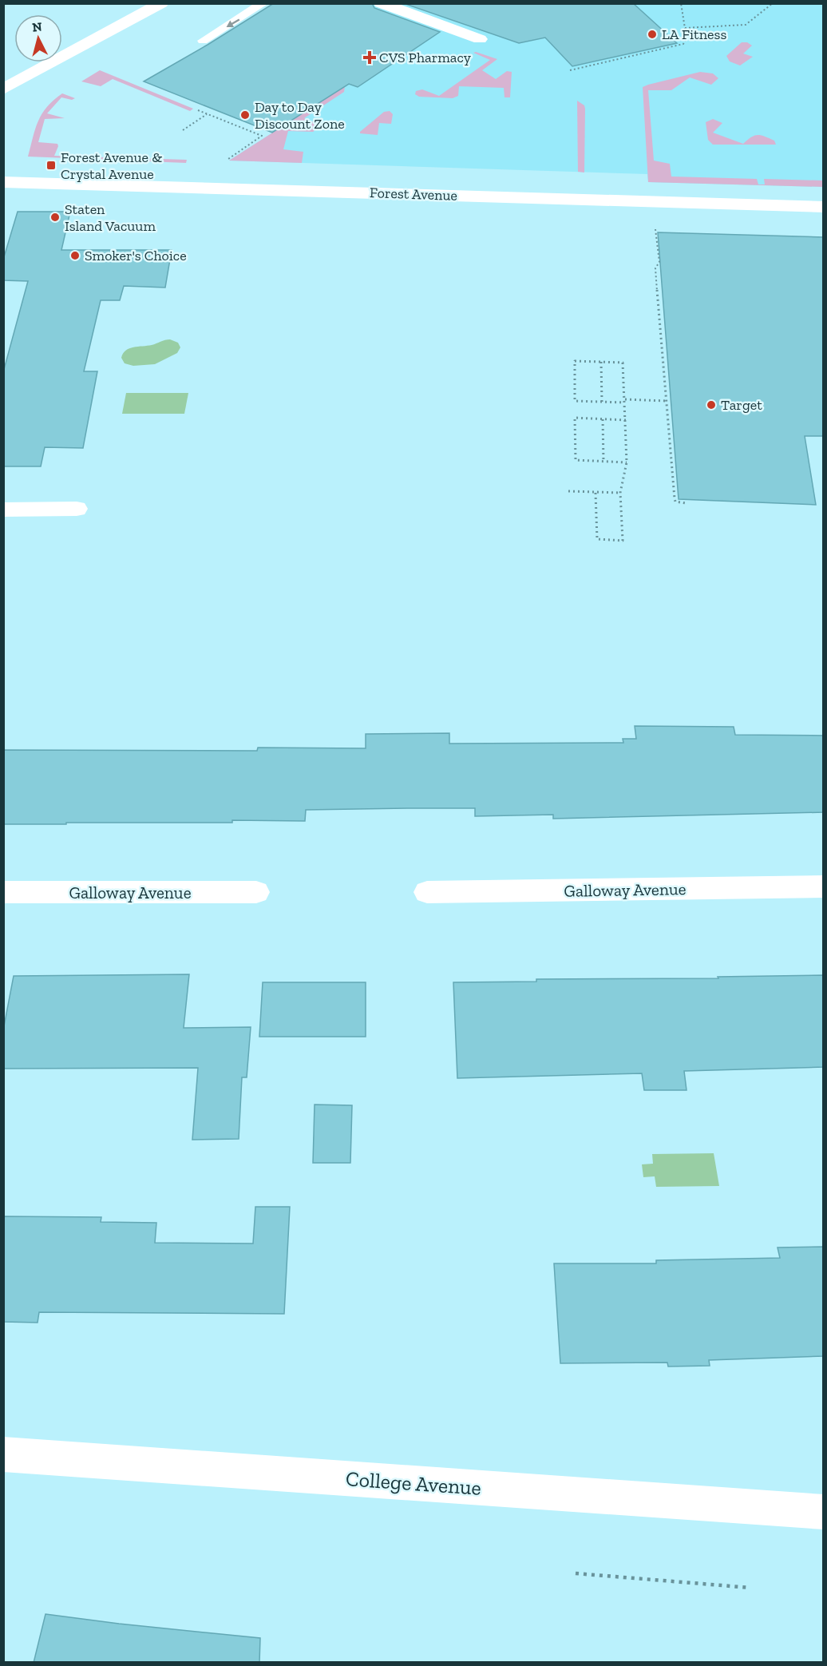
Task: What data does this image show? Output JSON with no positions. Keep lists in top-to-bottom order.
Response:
{
  "streets": {
    "street": ["Forest Avenue", "Galloway Avenue", "College Avenue"]
  },
  "places": {
    "other": [
      "LA Fitness",
      "Day to Day Discount Zone",
      "Staten Island Vacuum",
      "Smoker's Choice",
      "Target"
    ],
    "health": ["CVS Pharmacy"],
    "transit": ["Forest Avenue & Crystal Avenue"]
  },
  "north": "top"
}
